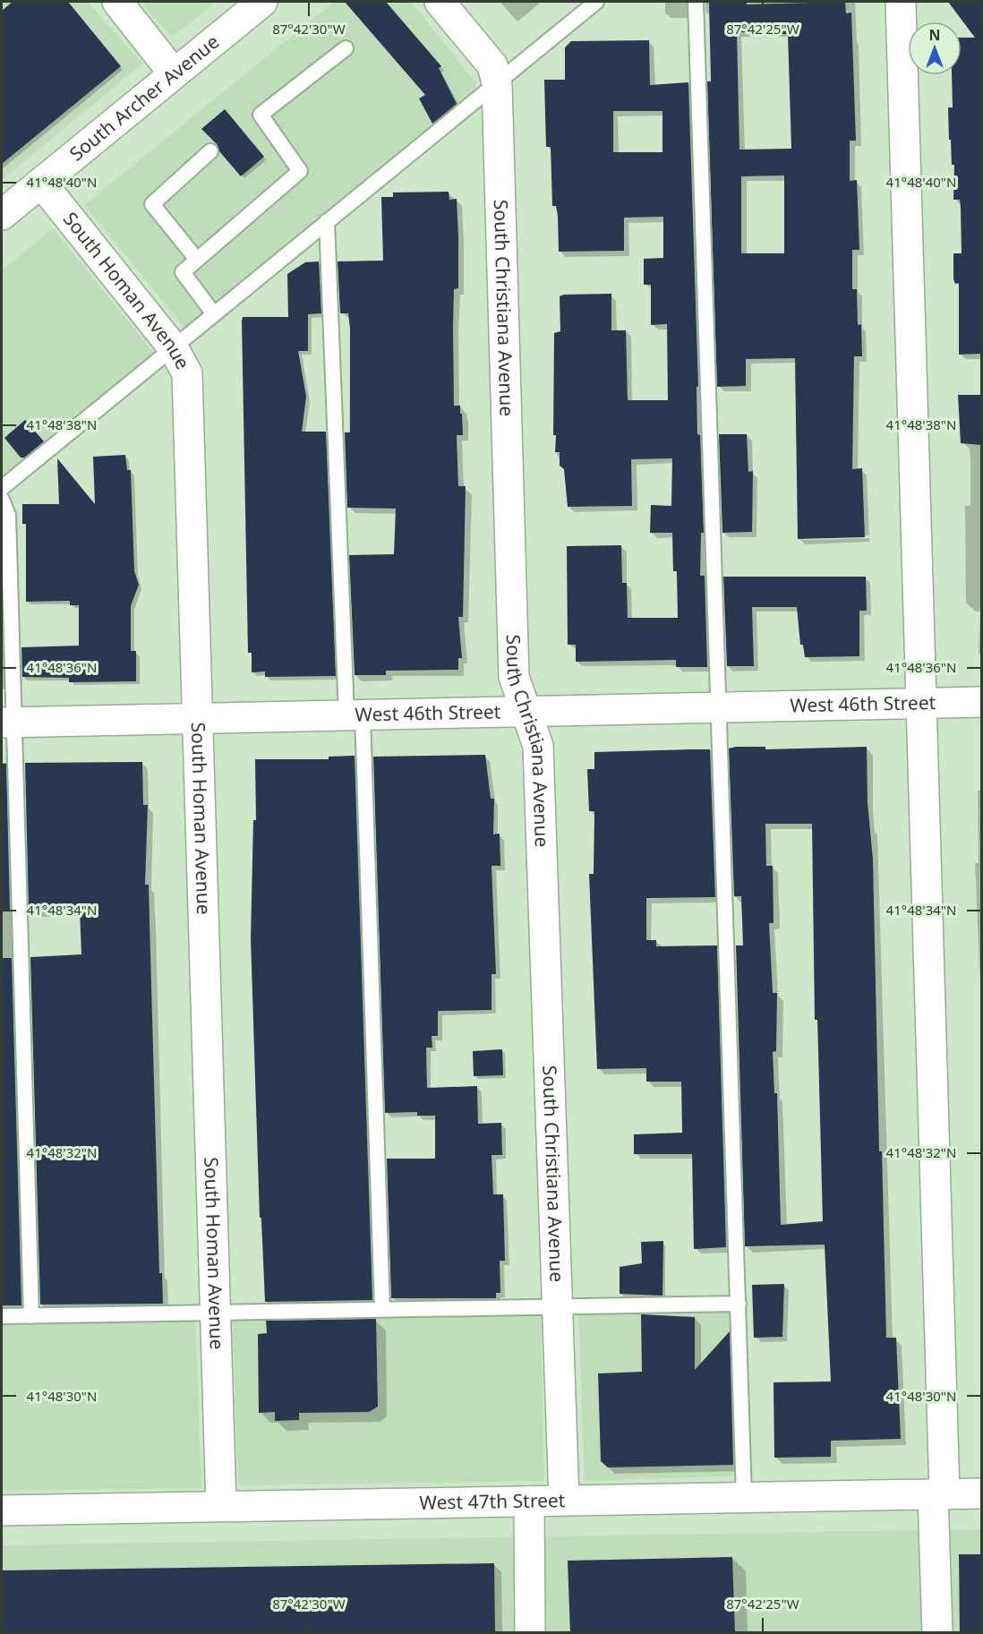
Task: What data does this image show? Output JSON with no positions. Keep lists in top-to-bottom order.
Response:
{
  "streets": {
    "street": [
      "South Archer Avenue",
      "South Homan Avenue",
      "South Christiana Avenue",
      "West 46th Street",
      "West 47th Street"
    ]
  },
  "crossings": [
    ["South Archer Avenue", "South Homan Avenue"],
    ["South Homan Avenue", "West 46th Street"],
    ["South Homan Avenue", "West 47th Street"],
    ["South Christiana Avenue", "West 46th Street"],
    ["South Christiana Avenue", "West 47th Street"]
  ],
  "north": "top",
  "coordinates": [
    "87°42'30\"W",
    "87°42'25\"W",
    "41°48'40\"N",
    "41°48'38\"N",
    "41°48'36\"N",
    "41°48'34\"N",
    "41°48'32\"N",
    "41°48'30\"N"
  ]
}
